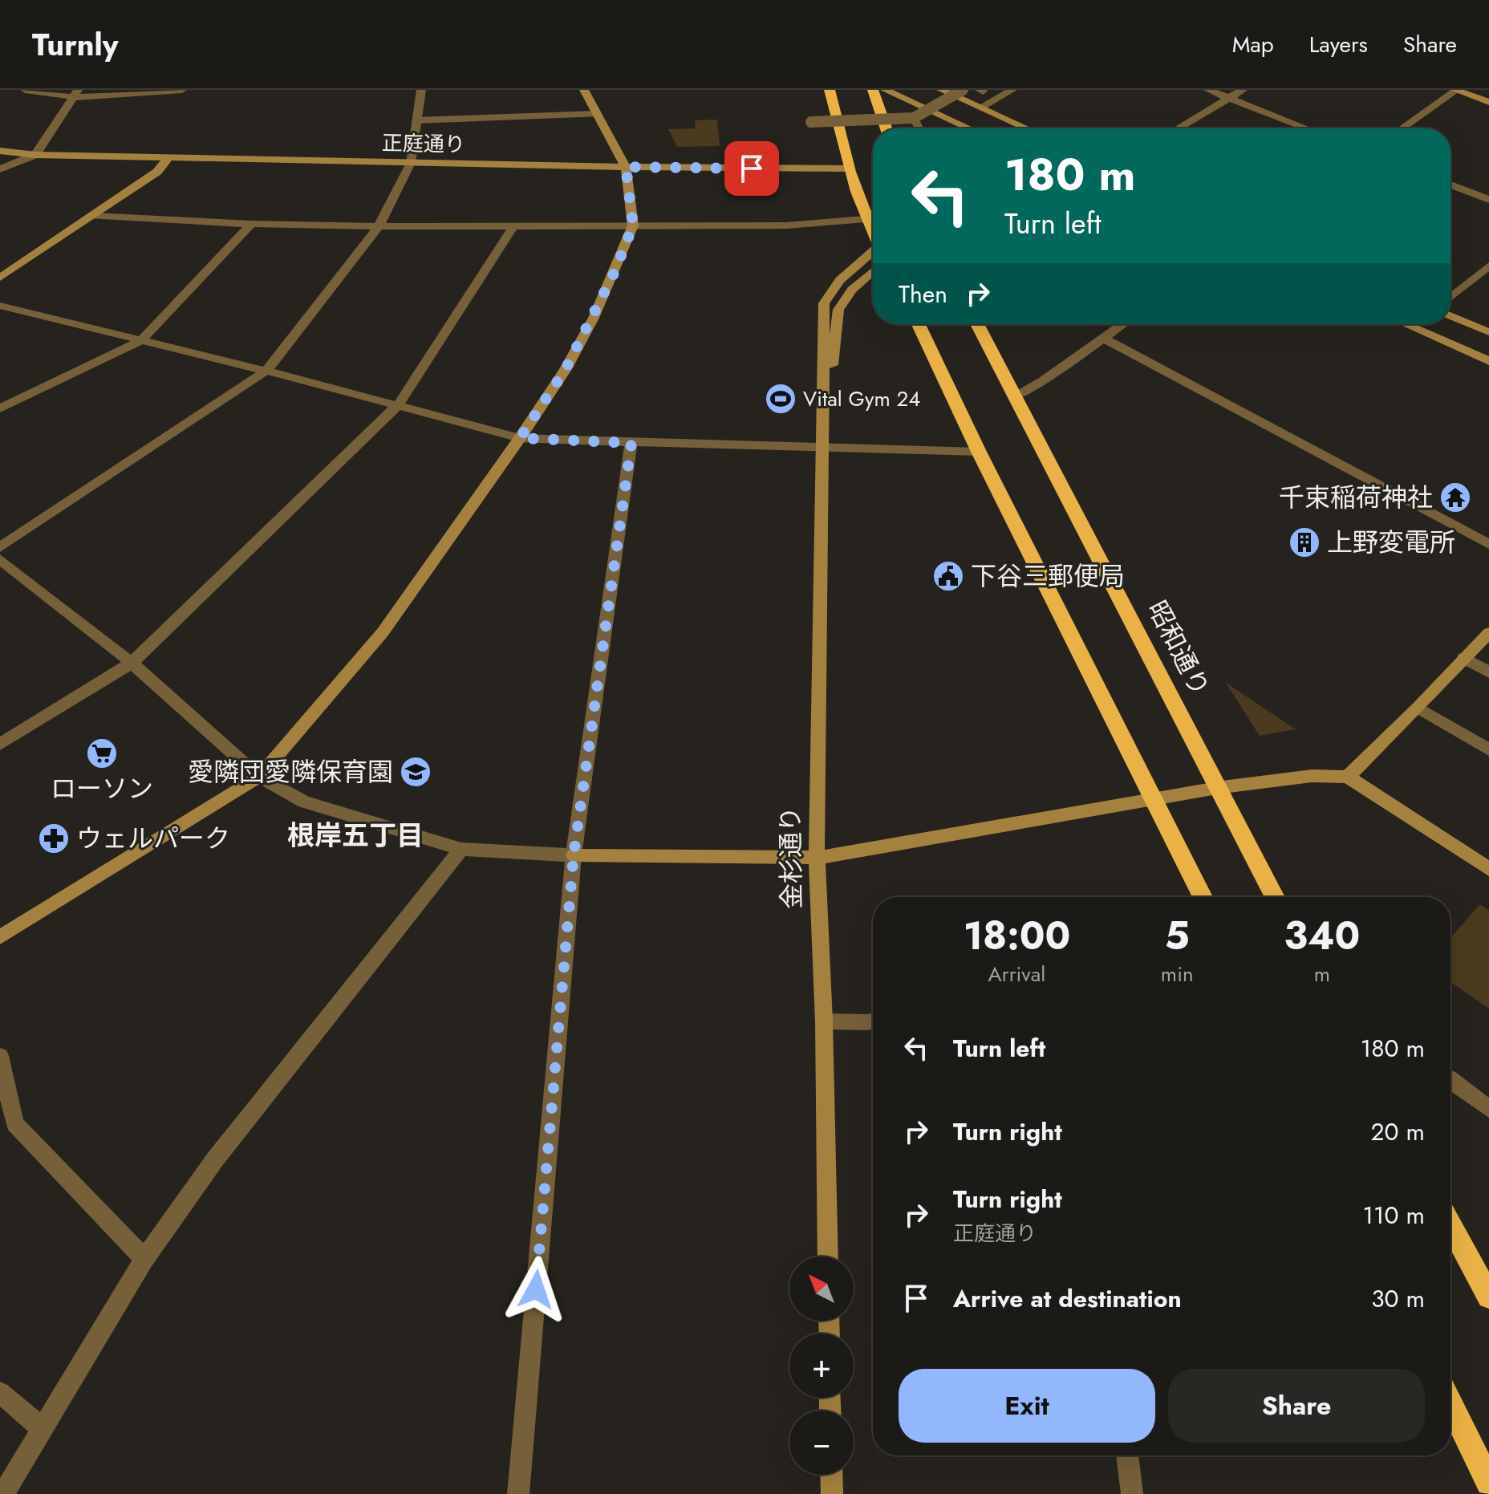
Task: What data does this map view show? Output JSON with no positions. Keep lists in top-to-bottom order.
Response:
{
  "streets": {
    "highway": ["昭和通り"],
    "street": ["正庭通り", "金杉通り"]
  },
  "districts": ["根岸五丁目"],
  "places": {
    "sports": ["Vital Gym 24"],
    "temple": ["千束稲荷神社"],
    "building": ["上野変電所"],
    "public building": ["下谷三郵便局"],
    "supermarket": ["ローソン"],
    "school or university": ["愛隣団愛隣保育園"],
    "pharmacy": ["ウェルパーク"]
  },
  "north": "top left",
  "page": {
    "header": "Turnly",
    "nav": ["Map", "Layers", "Share"],
    "turn": ["180 m", "Turn left"],
    "then": "Then",
    "eta": [
      "18:00",
      "Arrival",
      "5",
      "min",
      "340",
      "m"
    ],
    "list": [
      {
        "name": "Turn left",
        "value": "180 m"
      },
      {
        "name": "Turn right",
        "value": "20 m"
      },
      {
        "name": "Turn right",
        "note": "正庭通り",
        "value": "110 m"
      },
      {
        "name": "Arrive at destination",
        "value": "30 m"
      }
    ],
    "map_buttons": ["+", "−"],
    "buttons": ["Exit", "Share"]
  }
}
